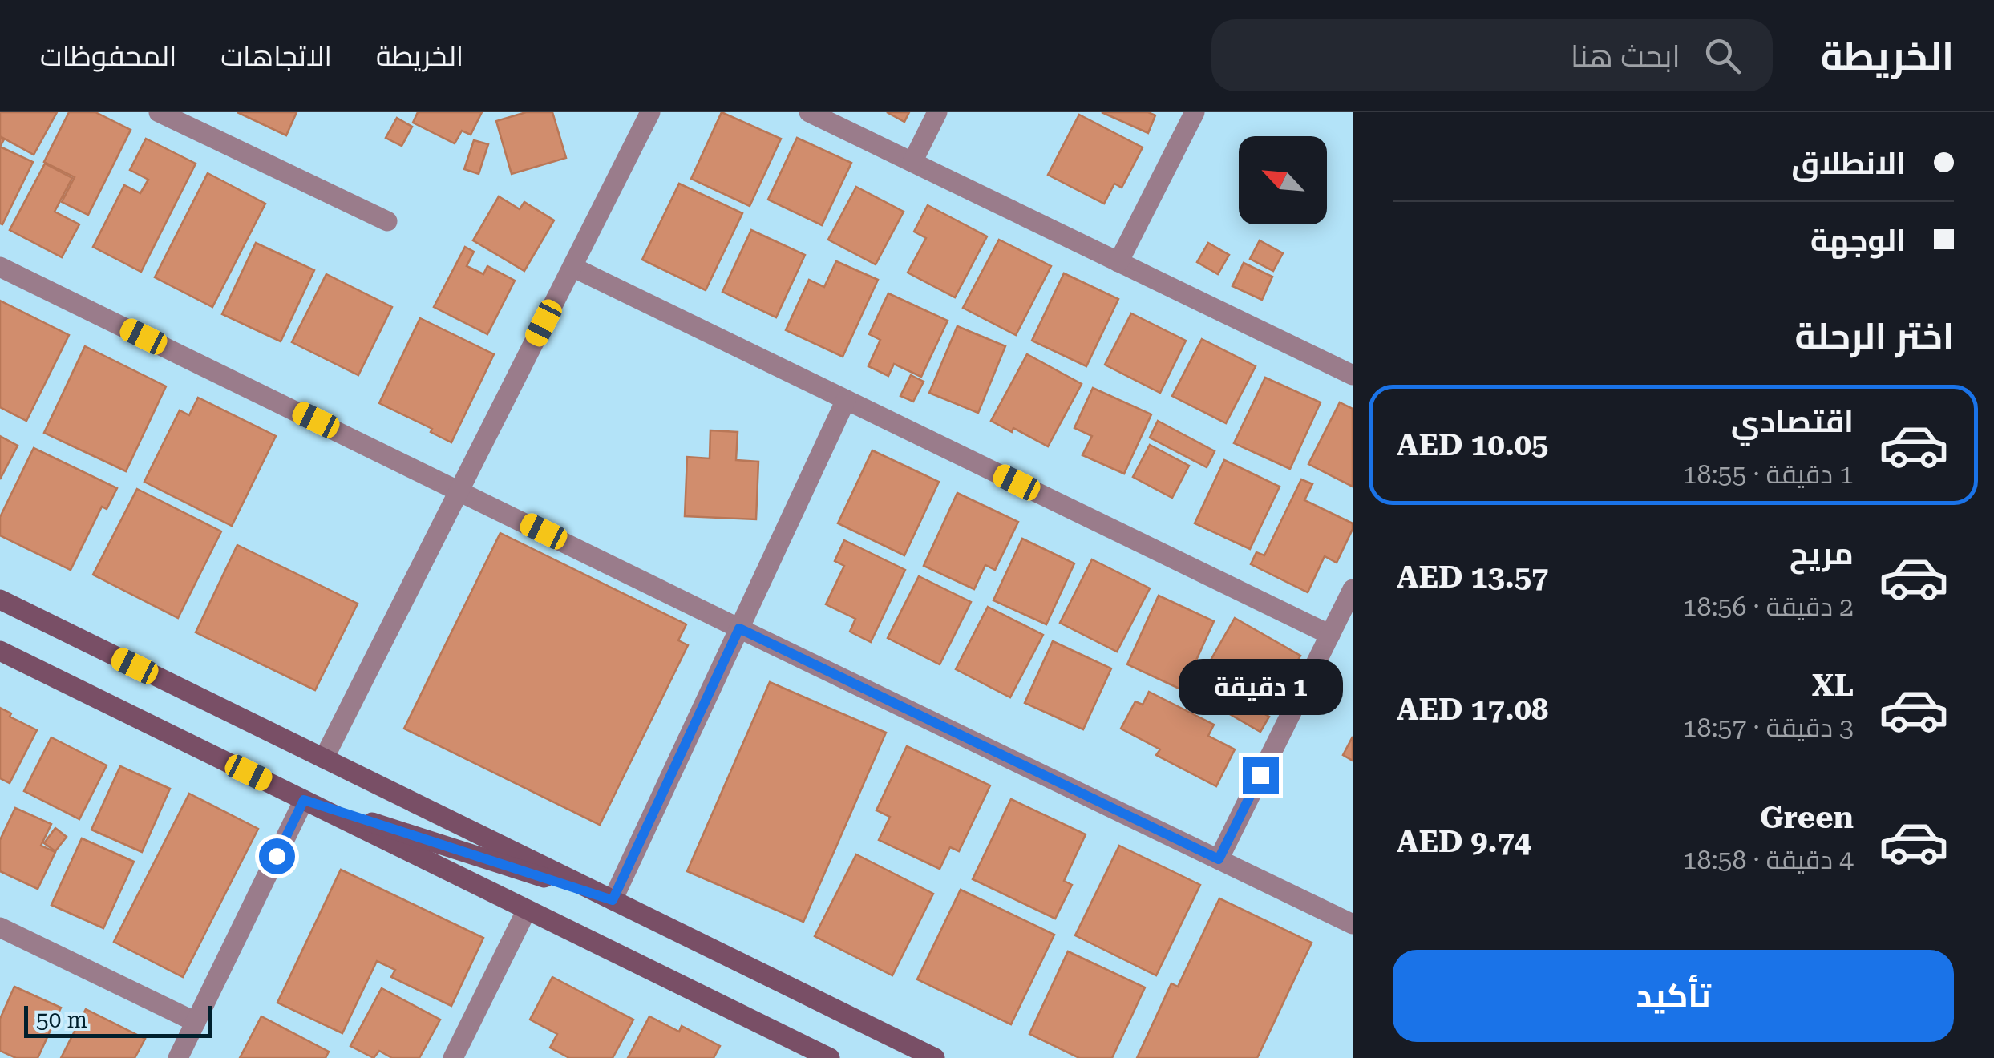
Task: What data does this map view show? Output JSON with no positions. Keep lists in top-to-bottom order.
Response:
{
  "scale_bar": "50 m",
  "north": "top left",
  "page": {
    "header": "الخريطة",
    "search": "ابحث هنا",
    "nav": ["الخريطة", "الاتجاهات", "المحفوظات"],
    "banner": ["الانطلاق", "الوجهة"],
    "heading": "اختر الرحلة",
    "list": [
      {
        "name": "اقتصادي",
        "note": "1 دقيقة · 18:55",
        "value": "AED 10.05"
      },
      {
        "name": "مريح",
        "note": "2 دقيقة · 18:56",
        "value": "AED 13.57"
      },
      {
        "name": "XL",
        "note": "3 دقيقة · 18:57",
        "value": "AED 17.08"
      },
      {
        "name": "Green",
        "note": "4 دقيقة · 18:58",
        "value": "AED 9.74"
      }
    ],
    "bubble": "1 دقيقة",
    "buttons": "تأكيد",
    "scale": "50 m"
  }
}
